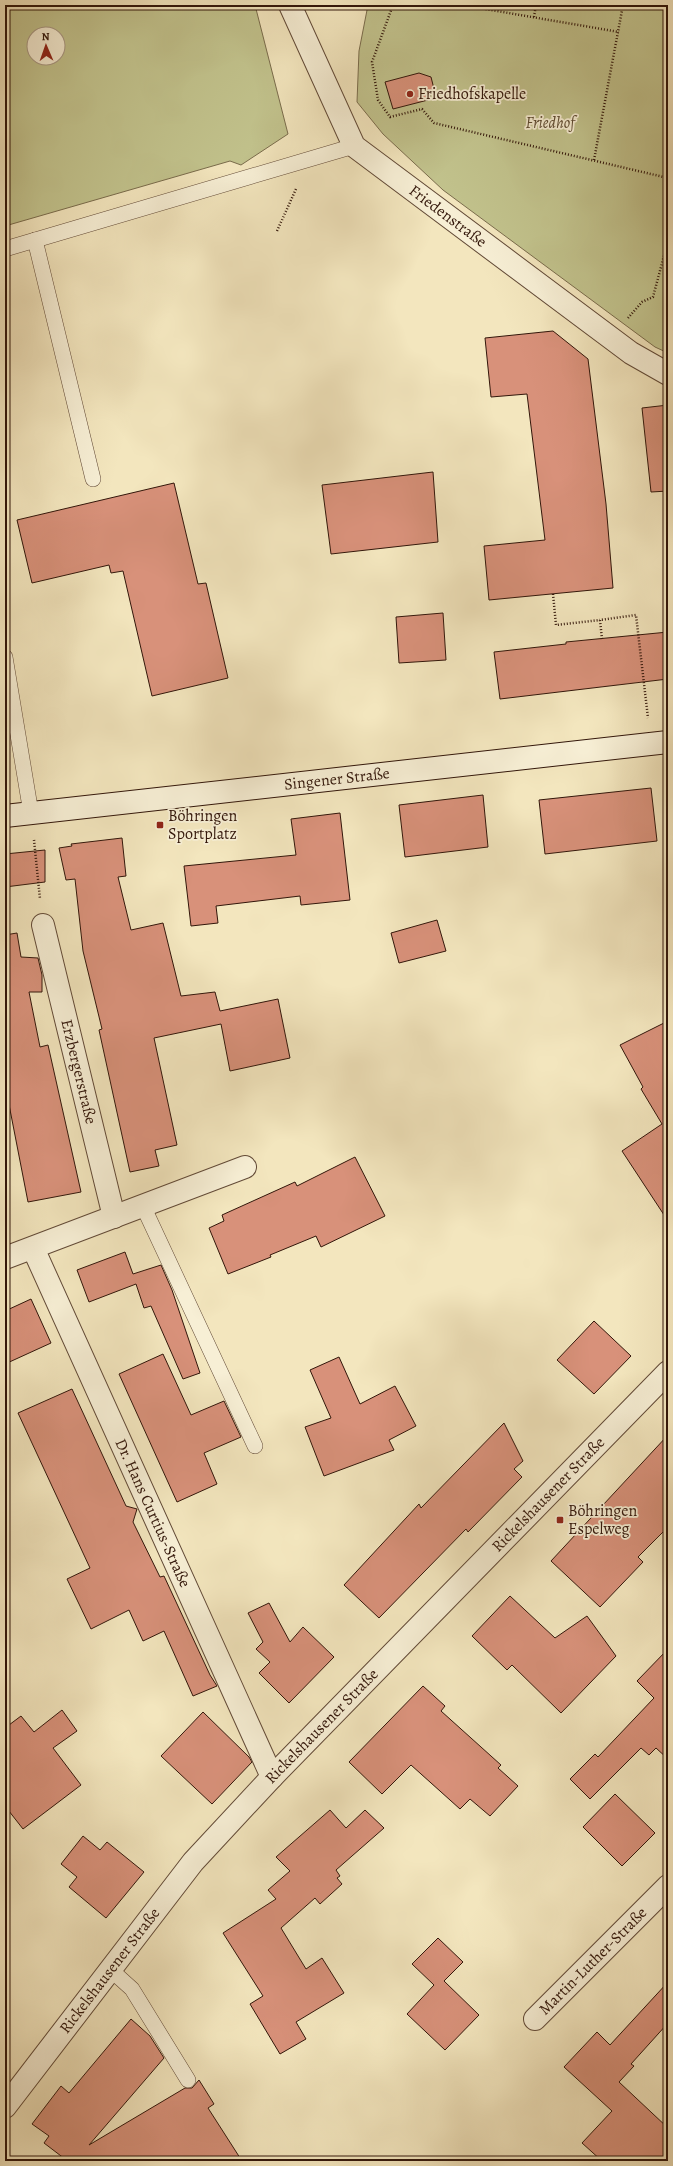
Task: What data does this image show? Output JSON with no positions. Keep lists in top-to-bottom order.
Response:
{
  "streets": {
    "street": [
      "Friedenstraße",
      "Singener Straße",
      "Erzbergerstraße",
      "Rickelshausener Straße",
      "Dr. Hans Curtius-Straße",
      "Martin-Luther-Straße"
    ]
  },
  "crossings": [
    ["Rickelshausener Straße", "Dr. Hans Curtius-Straße"]
  ],
  "parks": ["Friedhof"],
  "places": {
    "other": ["Friedhofskapelle"],
    "transit": ["Böhringen Sportplatz", "Böhringen Espelweg"]
  },
  "north": "top"
}
